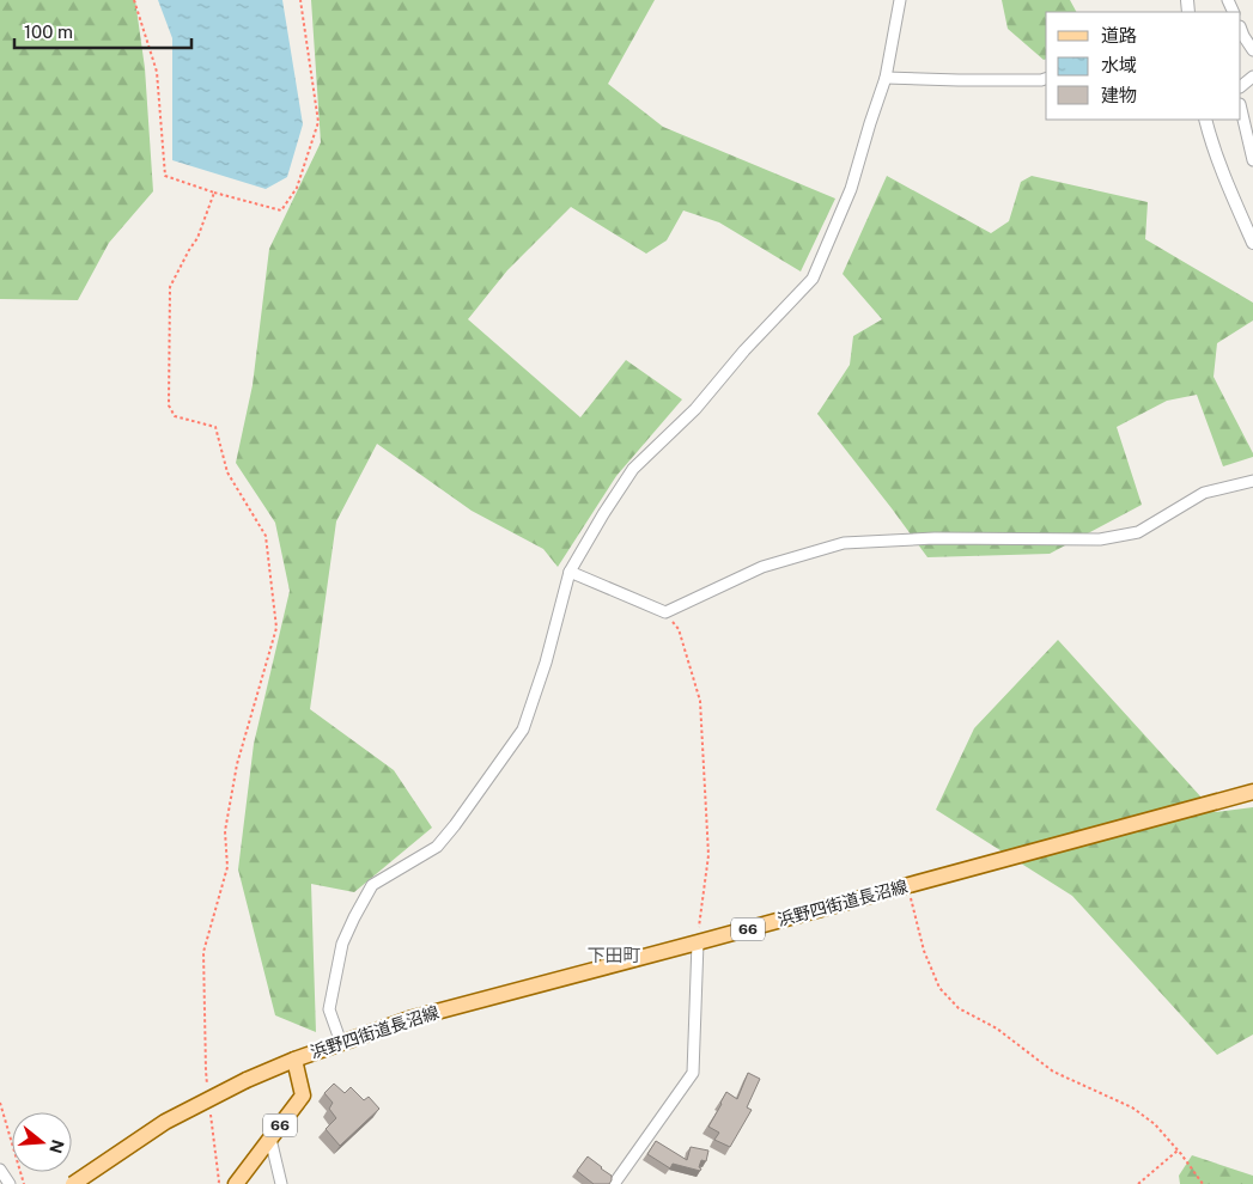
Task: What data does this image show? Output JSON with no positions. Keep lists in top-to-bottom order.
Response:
{
  "streets": {
    "main road": ["浜野四街道長沼線", "66"]
  },
  "districts": ["下田町"],
  "legend": ["道路", "水域", "建物"],
  "scale_bar": "100 m",
  "north": "right"
}
